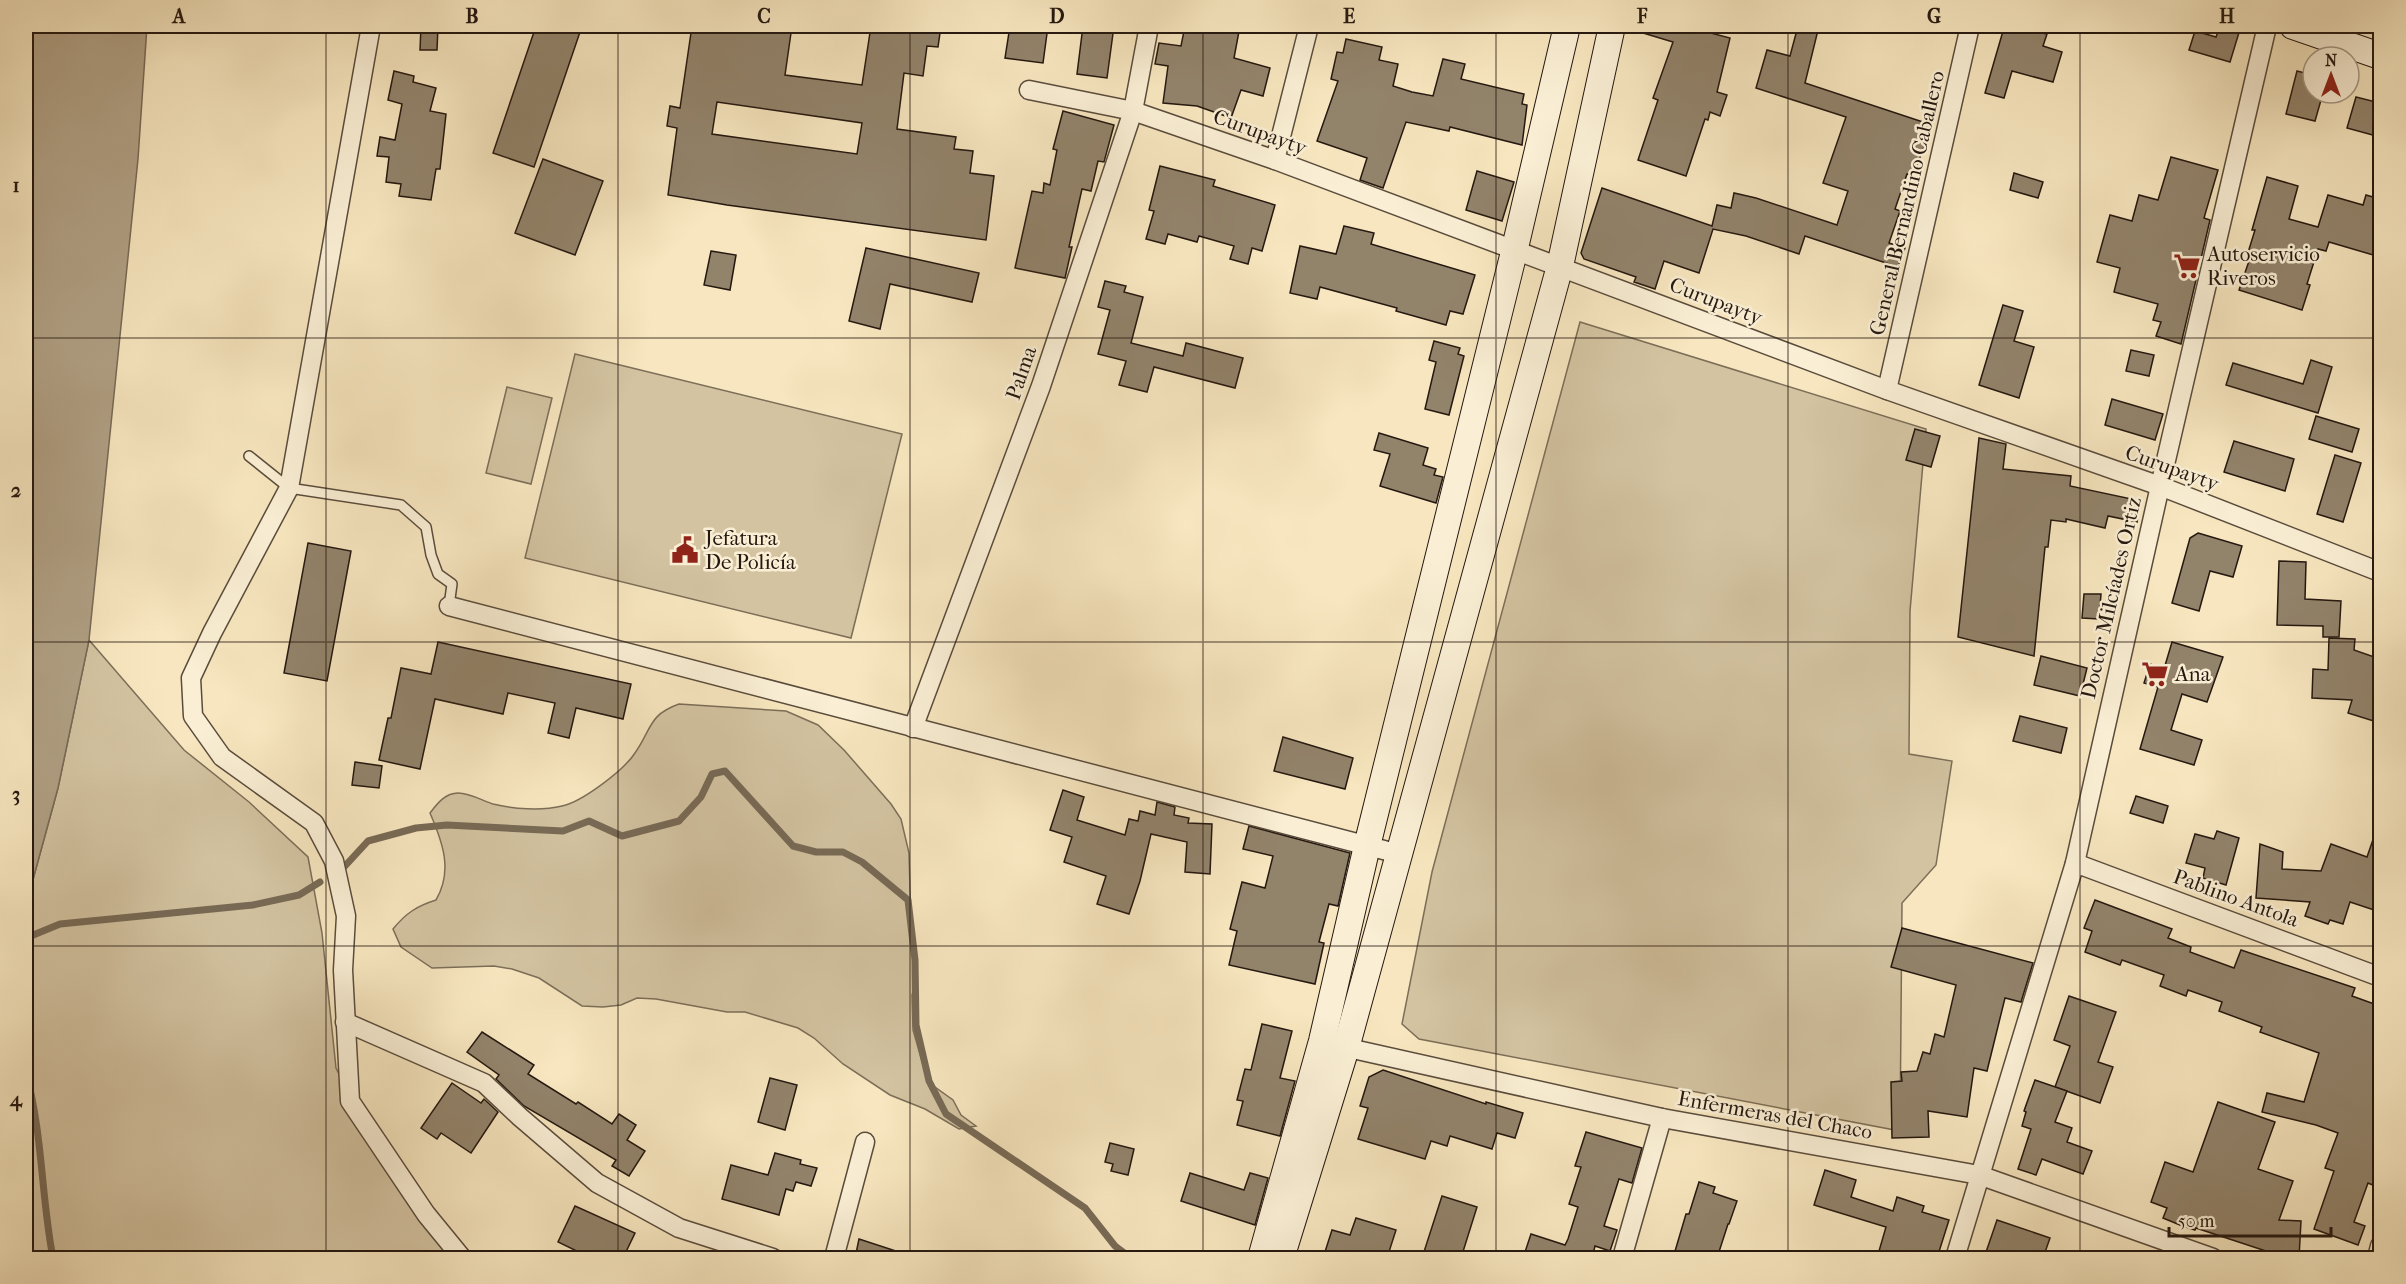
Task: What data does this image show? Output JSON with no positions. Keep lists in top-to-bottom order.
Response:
{
  "streets": {
    "street": [
      "Curupayty",
      "General Bernardino Caballero",
      "Palma",
      "Doctor Milcíades Ortiz",
      "Pablino Antola",
      "Enfermeras del Chaco"
    ]
  },
  "crossings": [
    ["Curupayty", "General Bernardino Caballero"],
    ["Curupayty", "Palma"],
    ["Curupayty", "Doctor Milcíades Ortiz"],
    ["Doctor Milcíades Ortiz", "Pablino Antola"],
    ["Doctor Milcíades Ortiz", "Enfermeras del Chaco"]
  ],
  "places": {
    "supermarket": ["Autoservicio Riveros", "Ana"],
    "public building": ["Jefatura De Policía"]
  },
  "scale_bar": "50 m",
  "north": "top",
  "grid": {
    "columns": [
      "A",
      "B",
      "C",
      "D",
      "E",
      "F",
      "G",
      "H"
    ],
    "rows": [
      "1",
      "2",
      "3",
      "4"
    ]
  }
}
